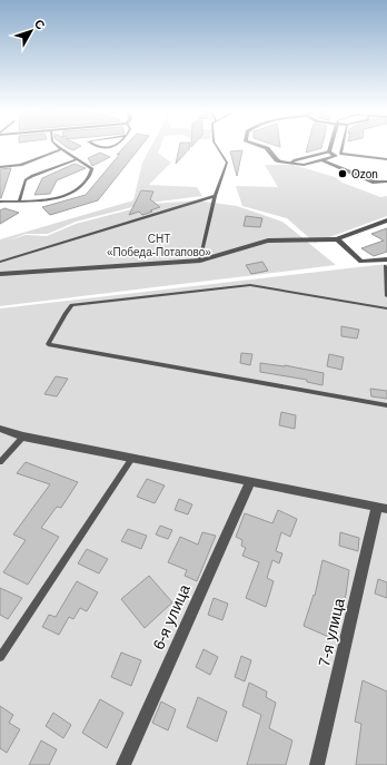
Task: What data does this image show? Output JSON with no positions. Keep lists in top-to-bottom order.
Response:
{
  "streets": {
    "street": ["6-я улица", "7-я улица"]
  },
  "parks": ["СНТ «Победа-Потапово»"],
  "places": ["Ozon"],
  "north": "top right"
}
